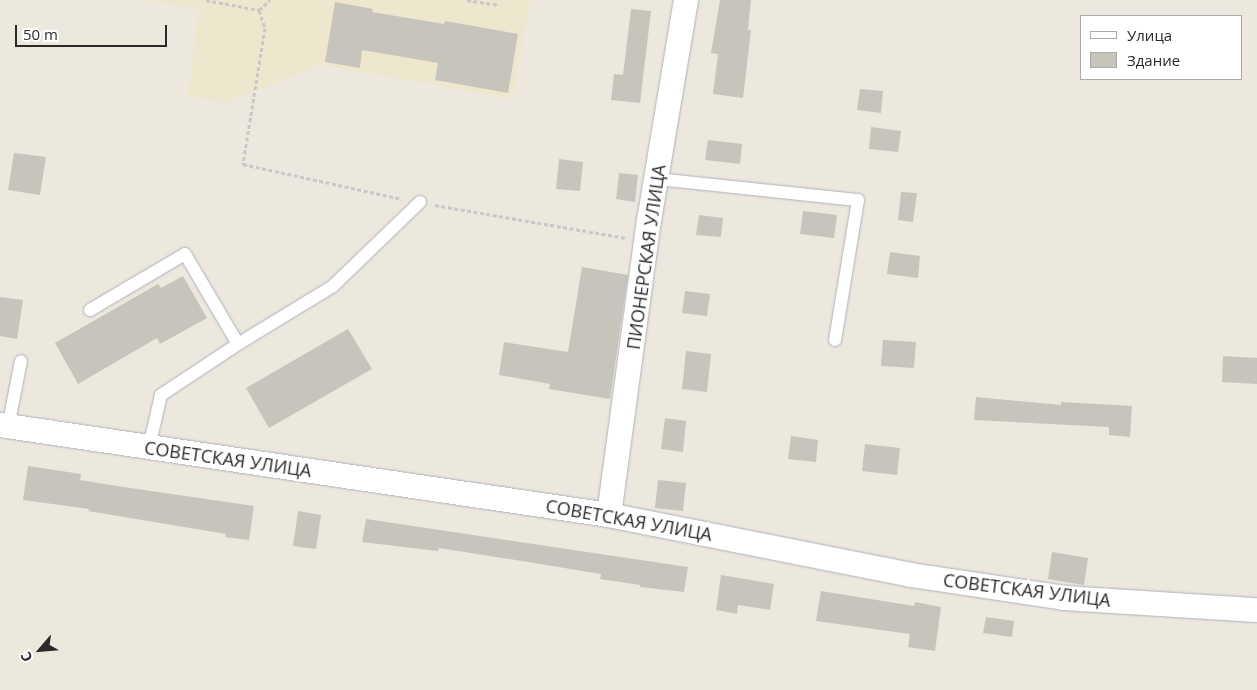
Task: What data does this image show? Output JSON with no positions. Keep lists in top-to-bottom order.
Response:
{
  "streets": {
    "street": ["ПИОНЕРСКАЯ УЛИЦА", "СОВЕТСКАЯ УЛИЦА"]
  },
  "crossings": [
    ["ПИОНЕРСКАЯ УЛИЦА", "СОВЕТСКАЯ УЛИЦА"]
  ],
  "legend": ["Улица", "Здание"],
  "scale_bar": "50 m",
  "north": "bottom left"
}
